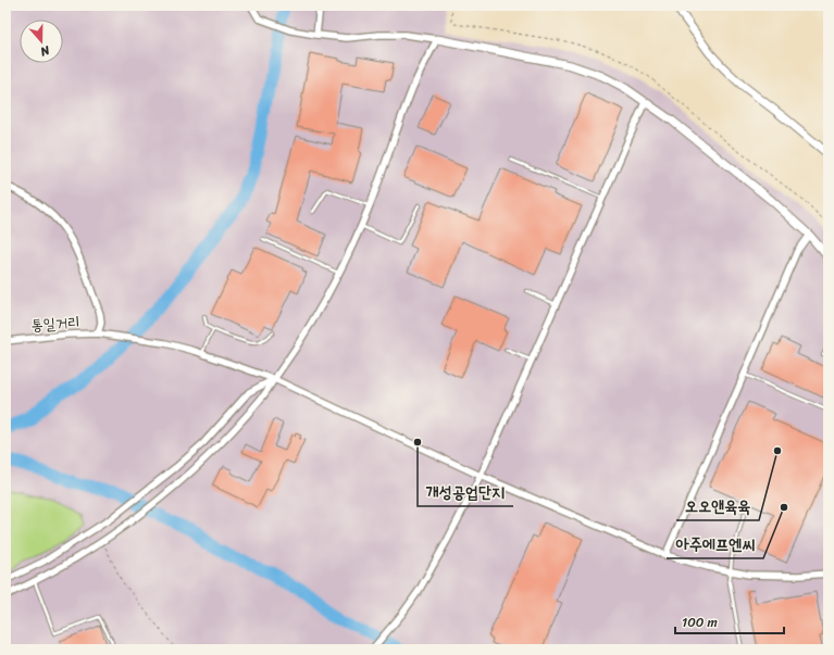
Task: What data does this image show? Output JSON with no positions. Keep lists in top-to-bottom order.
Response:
{
  "streets": {
    "street": ["통일거리"]
  },
  "places": ["개성공업단지", "오오앤육육", "아주에프엔씨"],
  "scale_bar": "100 m",
  "north": "bottom"
}
